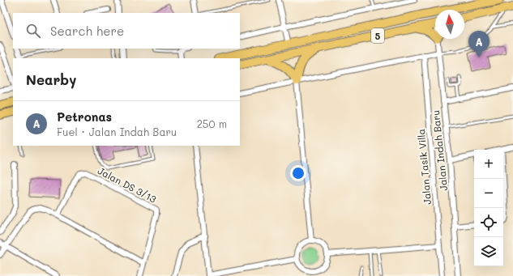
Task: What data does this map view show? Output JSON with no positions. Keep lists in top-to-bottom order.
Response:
{
  "streets": {
    "highway": ["5"],
    "street": ["Jalan Indah Baru", "Jalan Tasik Villa", "Jalan DS 3/13"]
  },
  "north": "top",
  "page": {
    "search": "Search here",
    "pins": "A",
    "heading": "Nearby",
    "list": [
      {
        "mark": "A",
        "name": "Petronas",
        "note": "Fuel · Jalan Indah Baru",
        "value": "250 m"
      }
    ],
    "map_buttons": ["+", "−"]
  }
}
